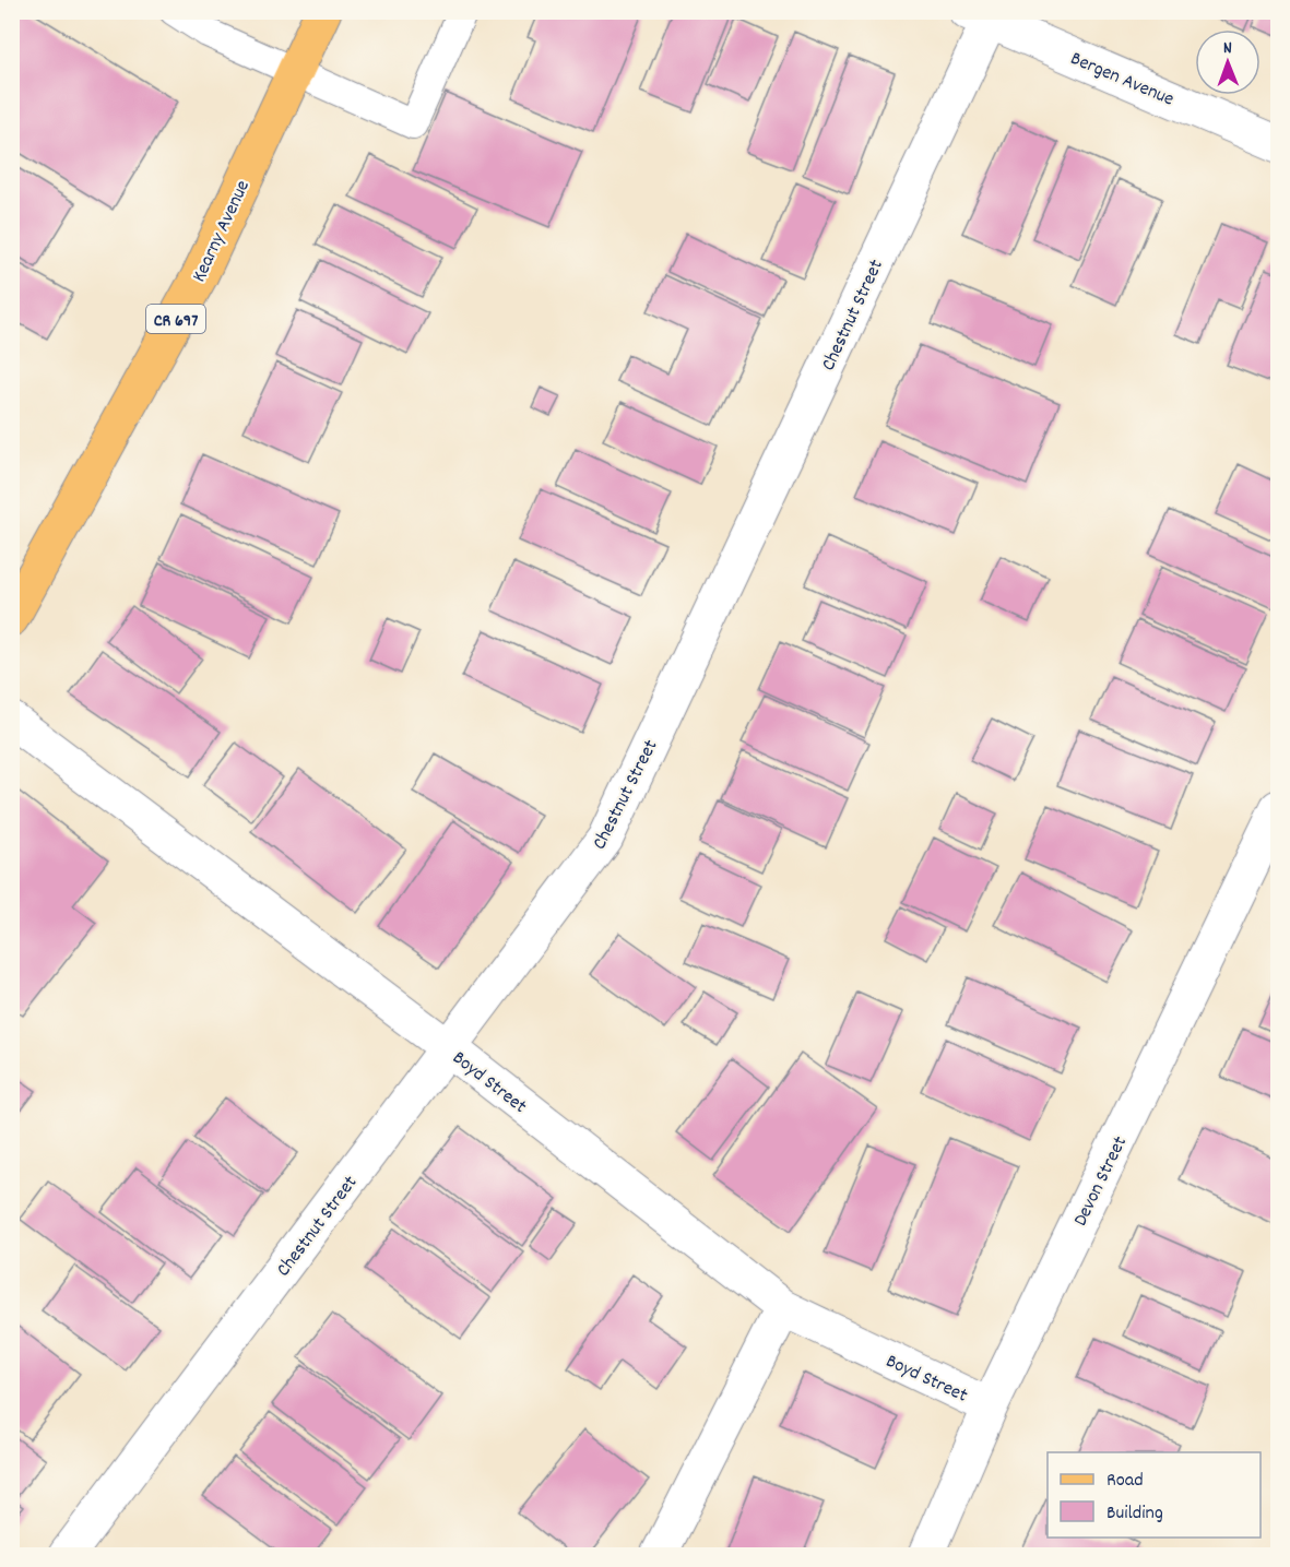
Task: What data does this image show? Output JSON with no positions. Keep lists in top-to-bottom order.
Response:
{
  "streets": {
    "main road": ["Kearny Avenue", "CR 697"],
    "street": [
      "Bergen Avenue",
      "Chestnut Street",
      "Boyd Street",
      "Devon Street"
    ]
  },
  "crossings": [
    ["Bergen Avenue", "Chestnut Street"],
    ["Chestnut Street", "Boyd Street"],
    ["Boyd Street", "Devon Street"]
  ],
  "legend": ["Road", "Building"],
  "north": "top"
}
